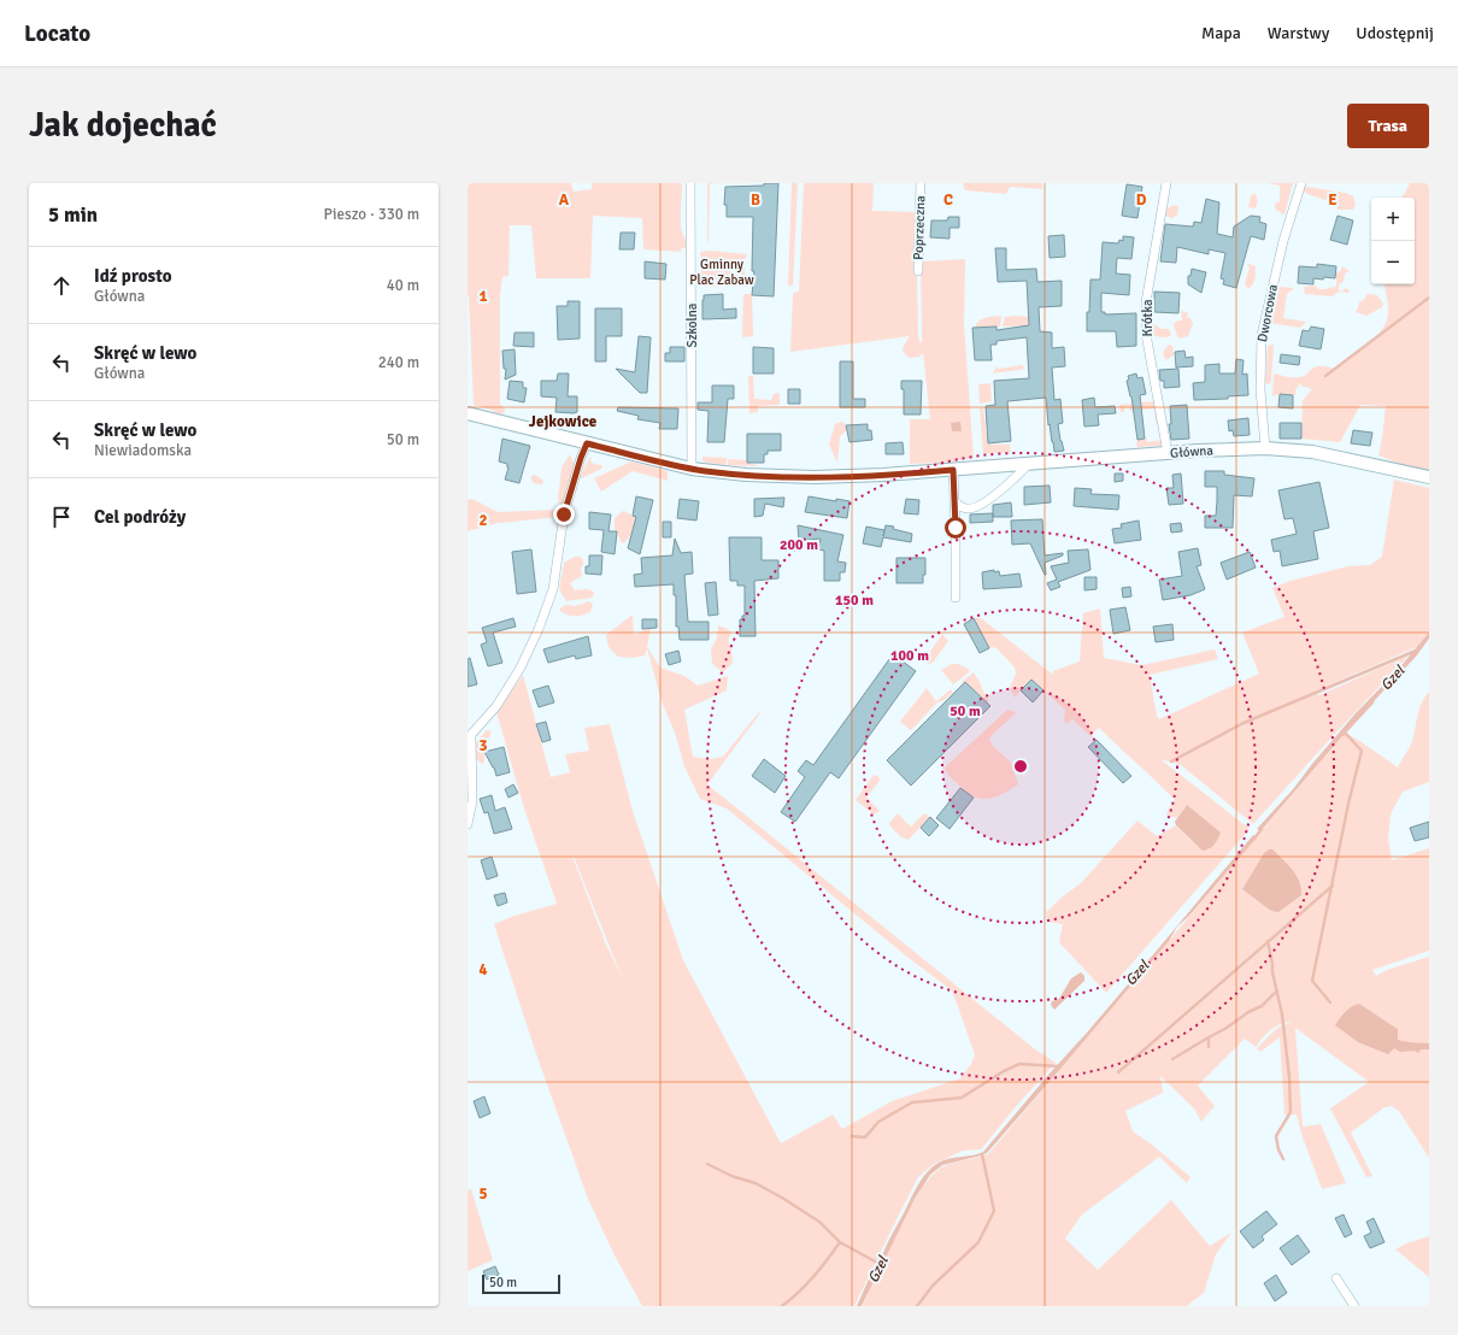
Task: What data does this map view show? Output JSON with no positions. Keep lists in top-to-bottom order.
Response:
{
  "streets": {
    "street": [
      "Poprzeczna",
      "Dworcowa",
      "Krótka",
      "Szkolna",
      "Główna"
    ]
  },
  "crossings": [
    ["Dworcowa", "Główna"],
    ["Krótka", "Główna"],
    ["Szkolna", "Główna"]
  ],
  "districts": ["Jejkowice"],
  "water": ["Gzel"],
  "parks": ["Gminny Plac Zabaw"],
  "scale_bar": "50 m",
  "page": {
    "header": "Locato",
    "nav": ["Mapa", "Warstwy", "Udostępnij"],
    "buttons": "Trasa",
    "title": "Jak dojechać",
    "heading": ["5 min", "Pieszo · 330 m"],
    "map_buttons": ["+", "−"],
    "list": [
      ["Idź prosto", "Główna", "40 m"],
      ["Skręć w lewo", "Główna", "240 m"],
      ["Skręć w lewo", "Niewiadomska", "50 m"],
      "Cel podróży"
    ],
    "scale": "50 m"
  },
  "grid": {
    "columns": [
      "A",
      "B",
      "C",
      "D",
      "E"
    ],
    "rows": [
      "1",
      "2",
      "3",
      "4",
      "5"
    ]
  },
  "rings": [
    "200 m",
    "150 m",
    "100 m",
    "50 m"
  ]
}
